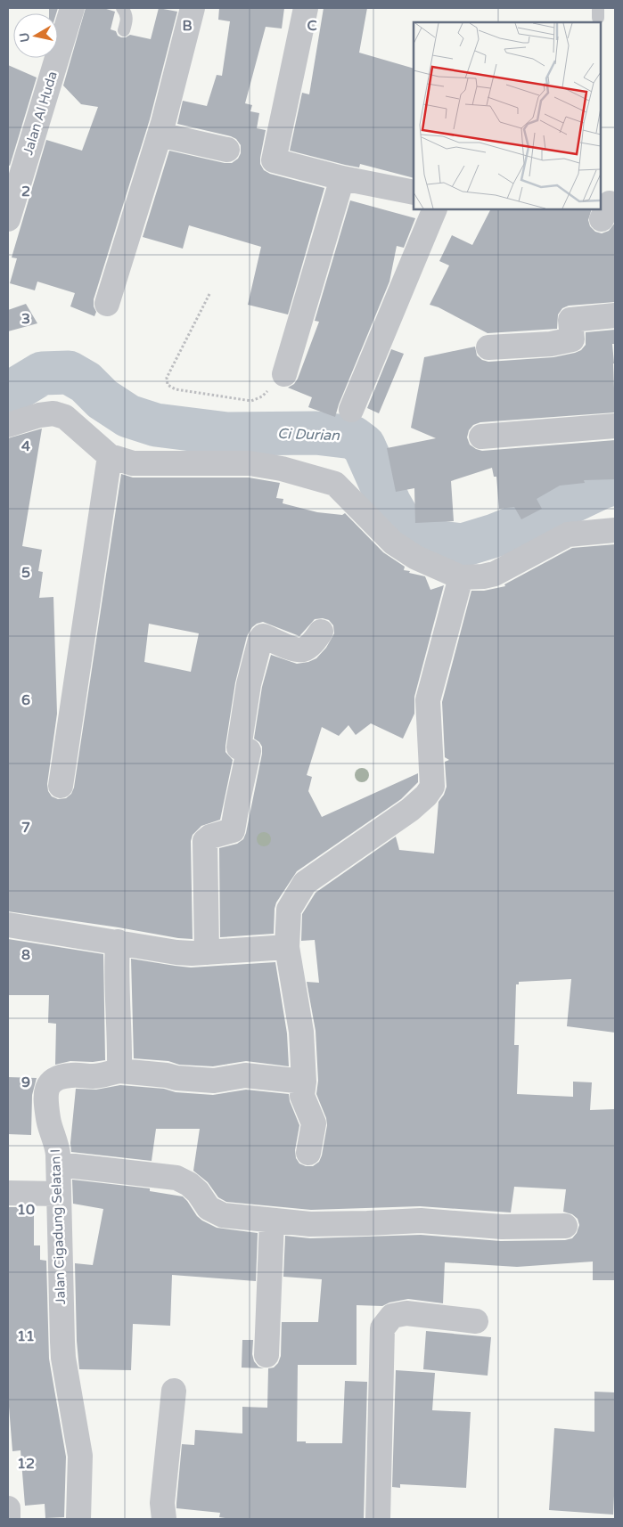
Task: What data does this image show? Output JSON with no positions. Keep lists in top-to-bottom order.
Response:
{
  "streets": {
    "street": ["Jalan Al Huda", "Jalan Cigadung Selatan I"]
  },
  "water": ["Ci Durian"],
  "north": "left",
  "grid": {
    "columns": ["B", "C"],
    "rows": [
      "2",
      "3",
      "4",
      "5",
      "6",
      "7",
      "8",
      "9",
      "10",
      "11",
      "12"
    ]
  }
}
